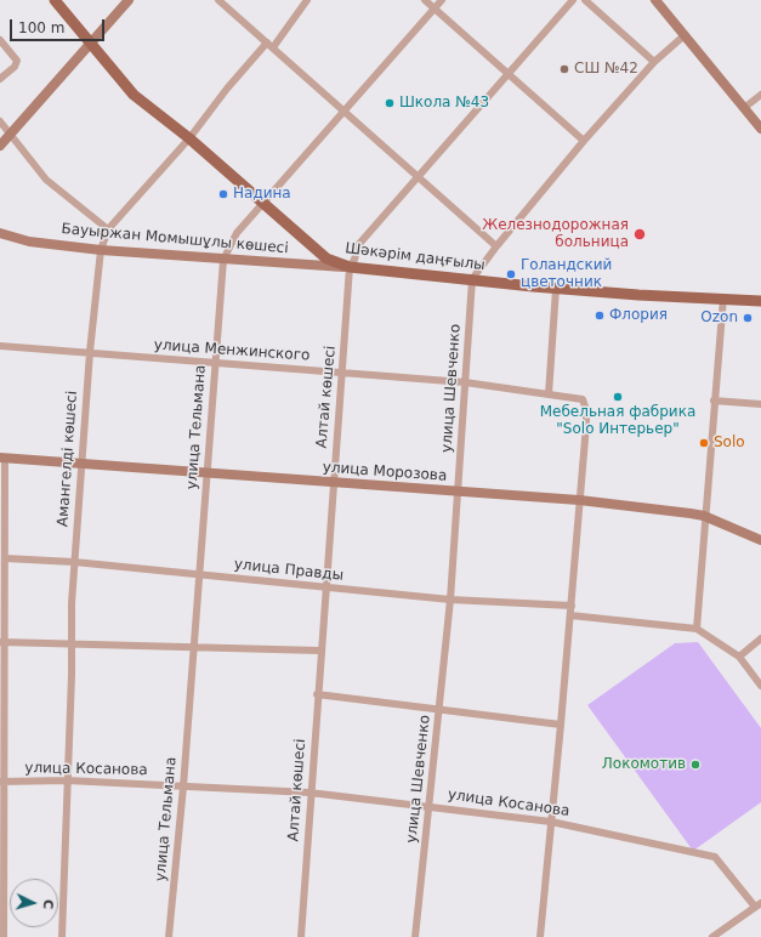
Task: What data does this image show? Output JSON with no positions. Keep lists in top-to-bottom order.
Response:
{
  "streets": {
    "main road": ["Бауыржан Момышұлы көшесі", "Шәкәрім даңғылы", "улица Морозова"],
    "street": [
      "улица Менжинского",
      "улица Шевченко",
      "Алтай көшесі",
      "улица Тельмана",
      "Амангелді көшесі",
      "улица Правды",
      "улица Косанова"
    ]
  },
  "crossings": [
    ["Бауыржан Момышұлы көшесі", "Шәкәрім даңғылы"],
    ["Бауыржан Момышұлы көшесі", "Алтай көшесі"],
    ["Бауыржан Момышұлы көшесі", "улица Тельмана"],
    ["Бауыржан Момышұлы көшесі", "Амангелді көшесі"],
    ["Шәкәрім даңғылы", "улица Шевченко"],
    ["Шәкәрім даңғылы", "Алтай көшесі"],
    ["Шәкәрім даңғылы", "улица Тельмана"],
    ["Шәкәрім даңғылы", "Амангелді көшесі"],
    ["улица Менжинского", "улица Шевченко"],
    ["улица Менжинского", "Алтай көшесі"],
    ["улица Менжинского", "улица Тельмана"],
    ["улица Менжинского", "Амангелді көшесі"],
    ["улица Менжинского", "улица Морозова"],
    ["улица Шевченко", "улица Морозова"],
    ["улица Шевченко", "улица Правды"],
    ["улица Шевченко", "улица Косанова"],
    ["Алтай көшесі", "улица Морозова"],
    ["Алтай көшесі", "улица Правды"],
    ["Алтай көшесі", "улица Косанова"],
    ["улица Тельмана", "улица Морозова"],
    ["улица Тельмана", "улица Правды"],
    ["улица Тельмана", "улица Косанова"],
    ["Амангелді көшесі", "улица Морозова"],
    ["Амангелді көшесі", "улица Правды"],
    ["Амангелді көшесі", "улица Косанова"]
  ],
  "places": [
    "СШ №42",
    "Школа №43",
    "Надина",
    "Железнодорожная больница",
    "Голандский цветочник",
    "Флория",
    "Ozon",
    "Мебельная фабрика \"Solo Интерьер\"",
    "Solo",
    "Локомотив"
  ],
  "scale_bar": "100 m",
  "north": "right"
}
